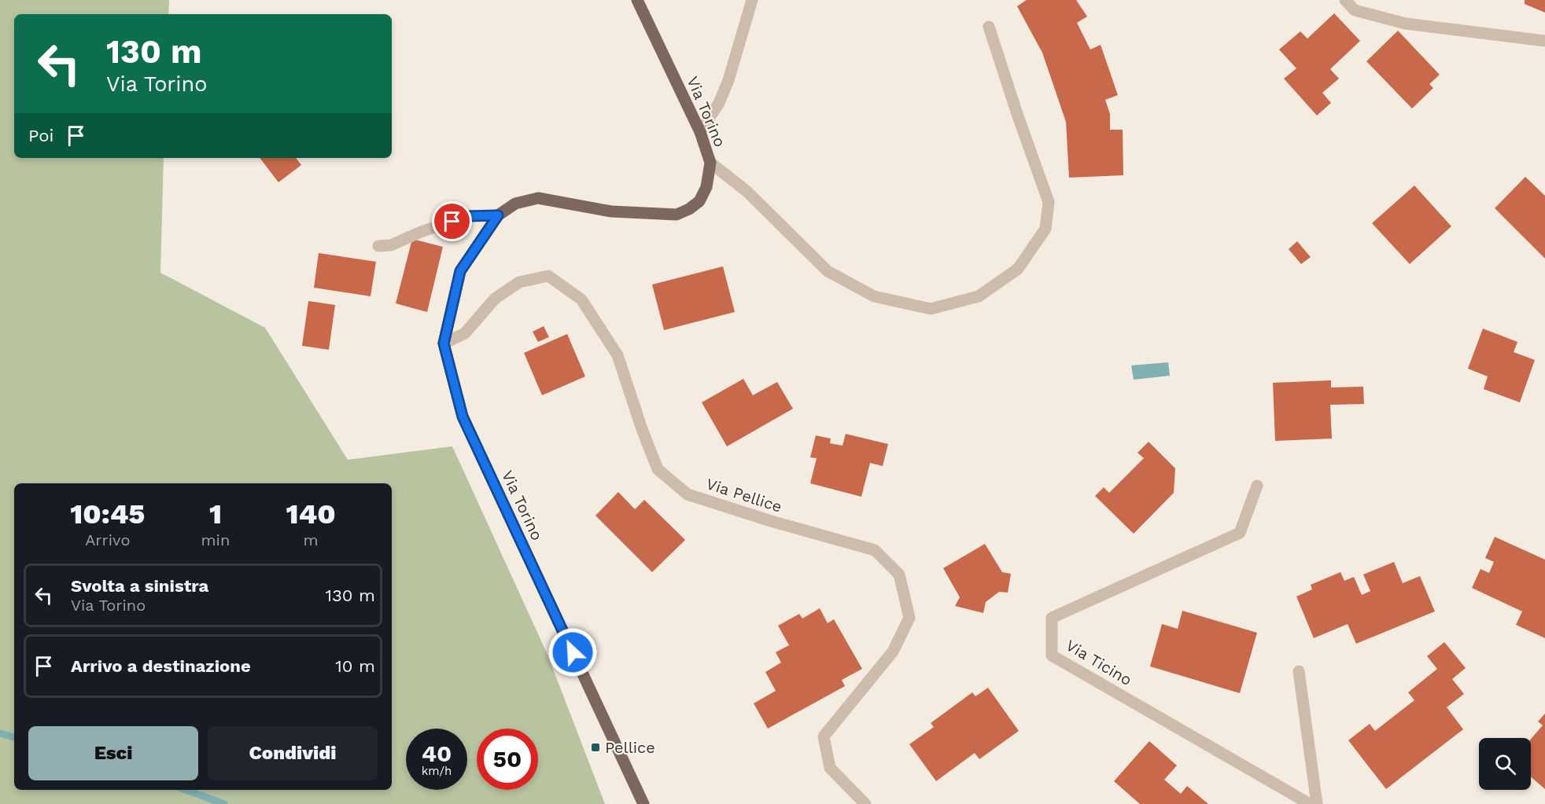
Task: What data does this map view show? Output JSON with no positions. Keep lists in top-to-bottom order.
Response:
{
  "streets": {
    "main road": ["Via Torino"],
    "street": ["Via Pellice", "Via Ticino"]
  },
  "crossings": [
    ["Via Torino", "Via Pellice"]
  ],
  "places": {
    "transit": ["Pellice"]
  },
  "page": {
    "turn": ["130 m", "Via Torino"],
    "then": "Poi",
    "eta": [
      "10:45",
      "Arrivo",
      "1",
      "min",
      "140",
      "m"
    ],
    "list": [
      {
        "name": "Svolta a sinistra",
        "note": "Via Torino",
        "value": "130 m"
      },
      {
        "name": "Arrivo a destinazione",
        "value": "10 m"
      }
    ],
    "buttons": ["Esci", "Condividi"],
    "speed": "40 km/h",
    "limit": "50"
  }
}
